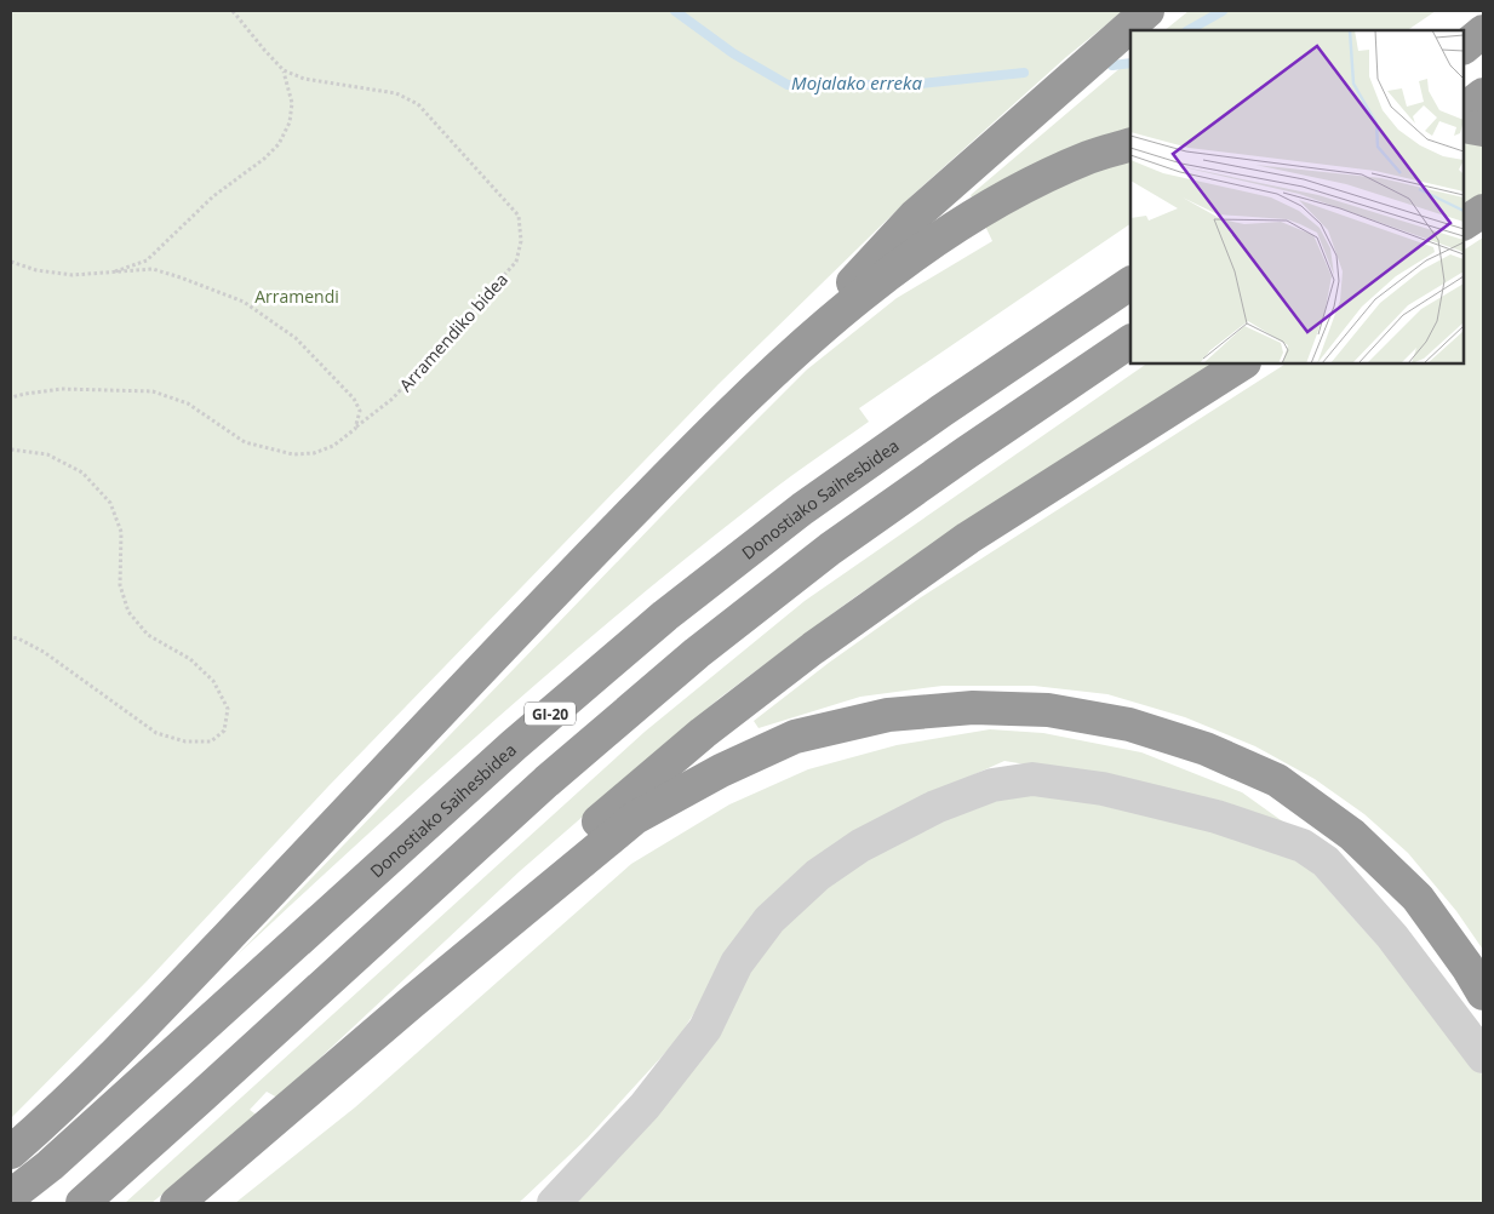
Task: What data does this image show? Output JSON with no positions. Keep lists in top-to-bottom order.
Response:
{
  "streets": {
    "highway": ["Donostiako Saihesbidea", "GI-20"],
    "path": ["Arramendiko bidea"]
  },
  "water": ["Mojalako erreka"],
  "parks": ["Arramendi"]
}
